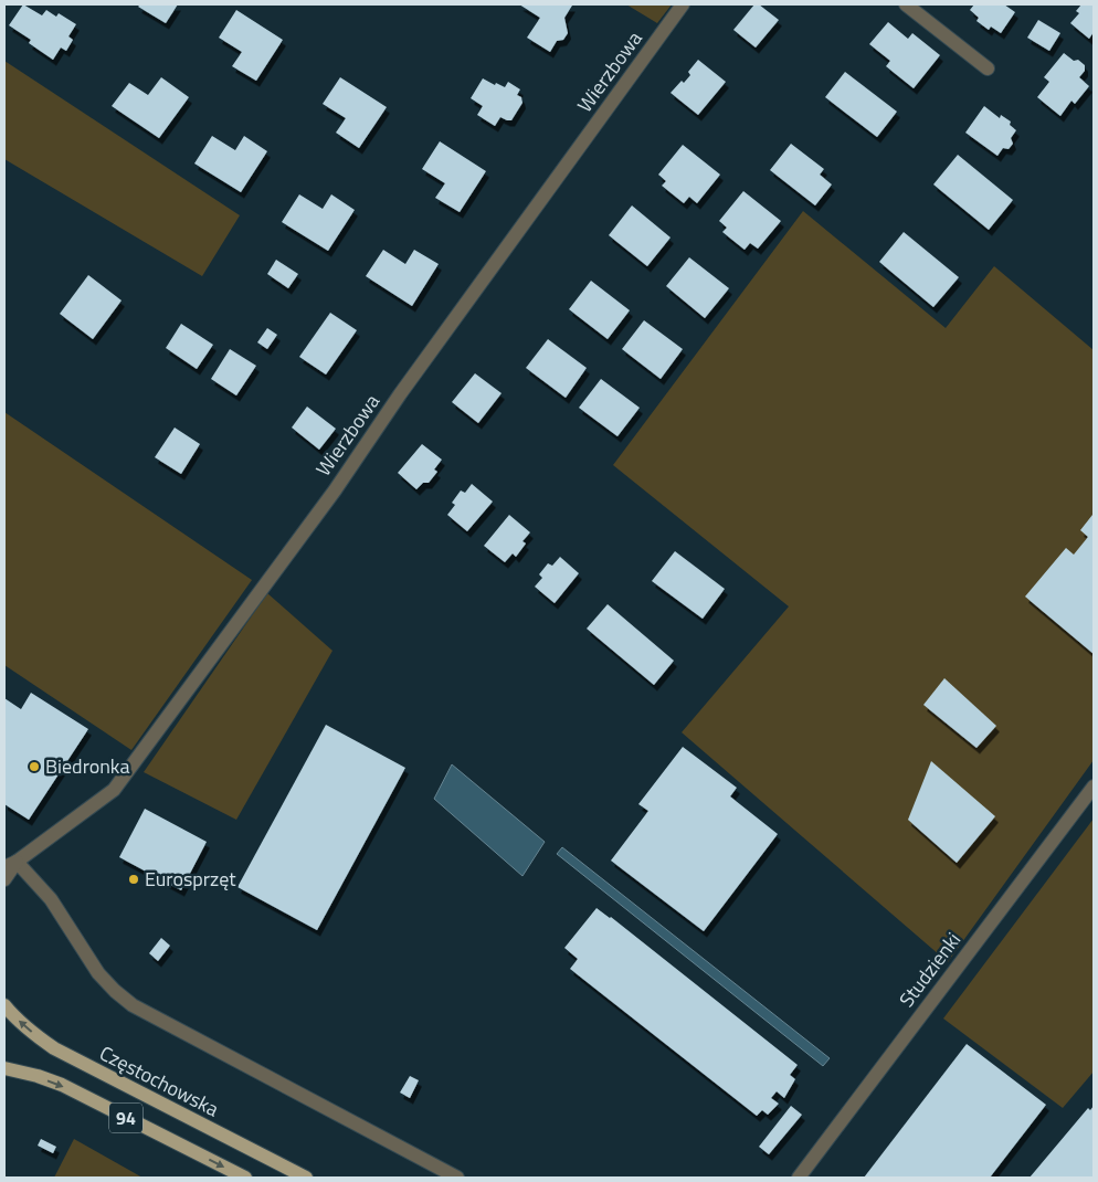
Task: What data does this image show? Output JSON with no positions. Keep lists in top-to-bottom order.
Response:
{
  "streets": {
    "main road": ["Częstochowska", "94"],
    "street": ["Wierzbowa", "Studzienki"]
  },
  "places": ["Biedronka", "Eurosprzęt"]
}
